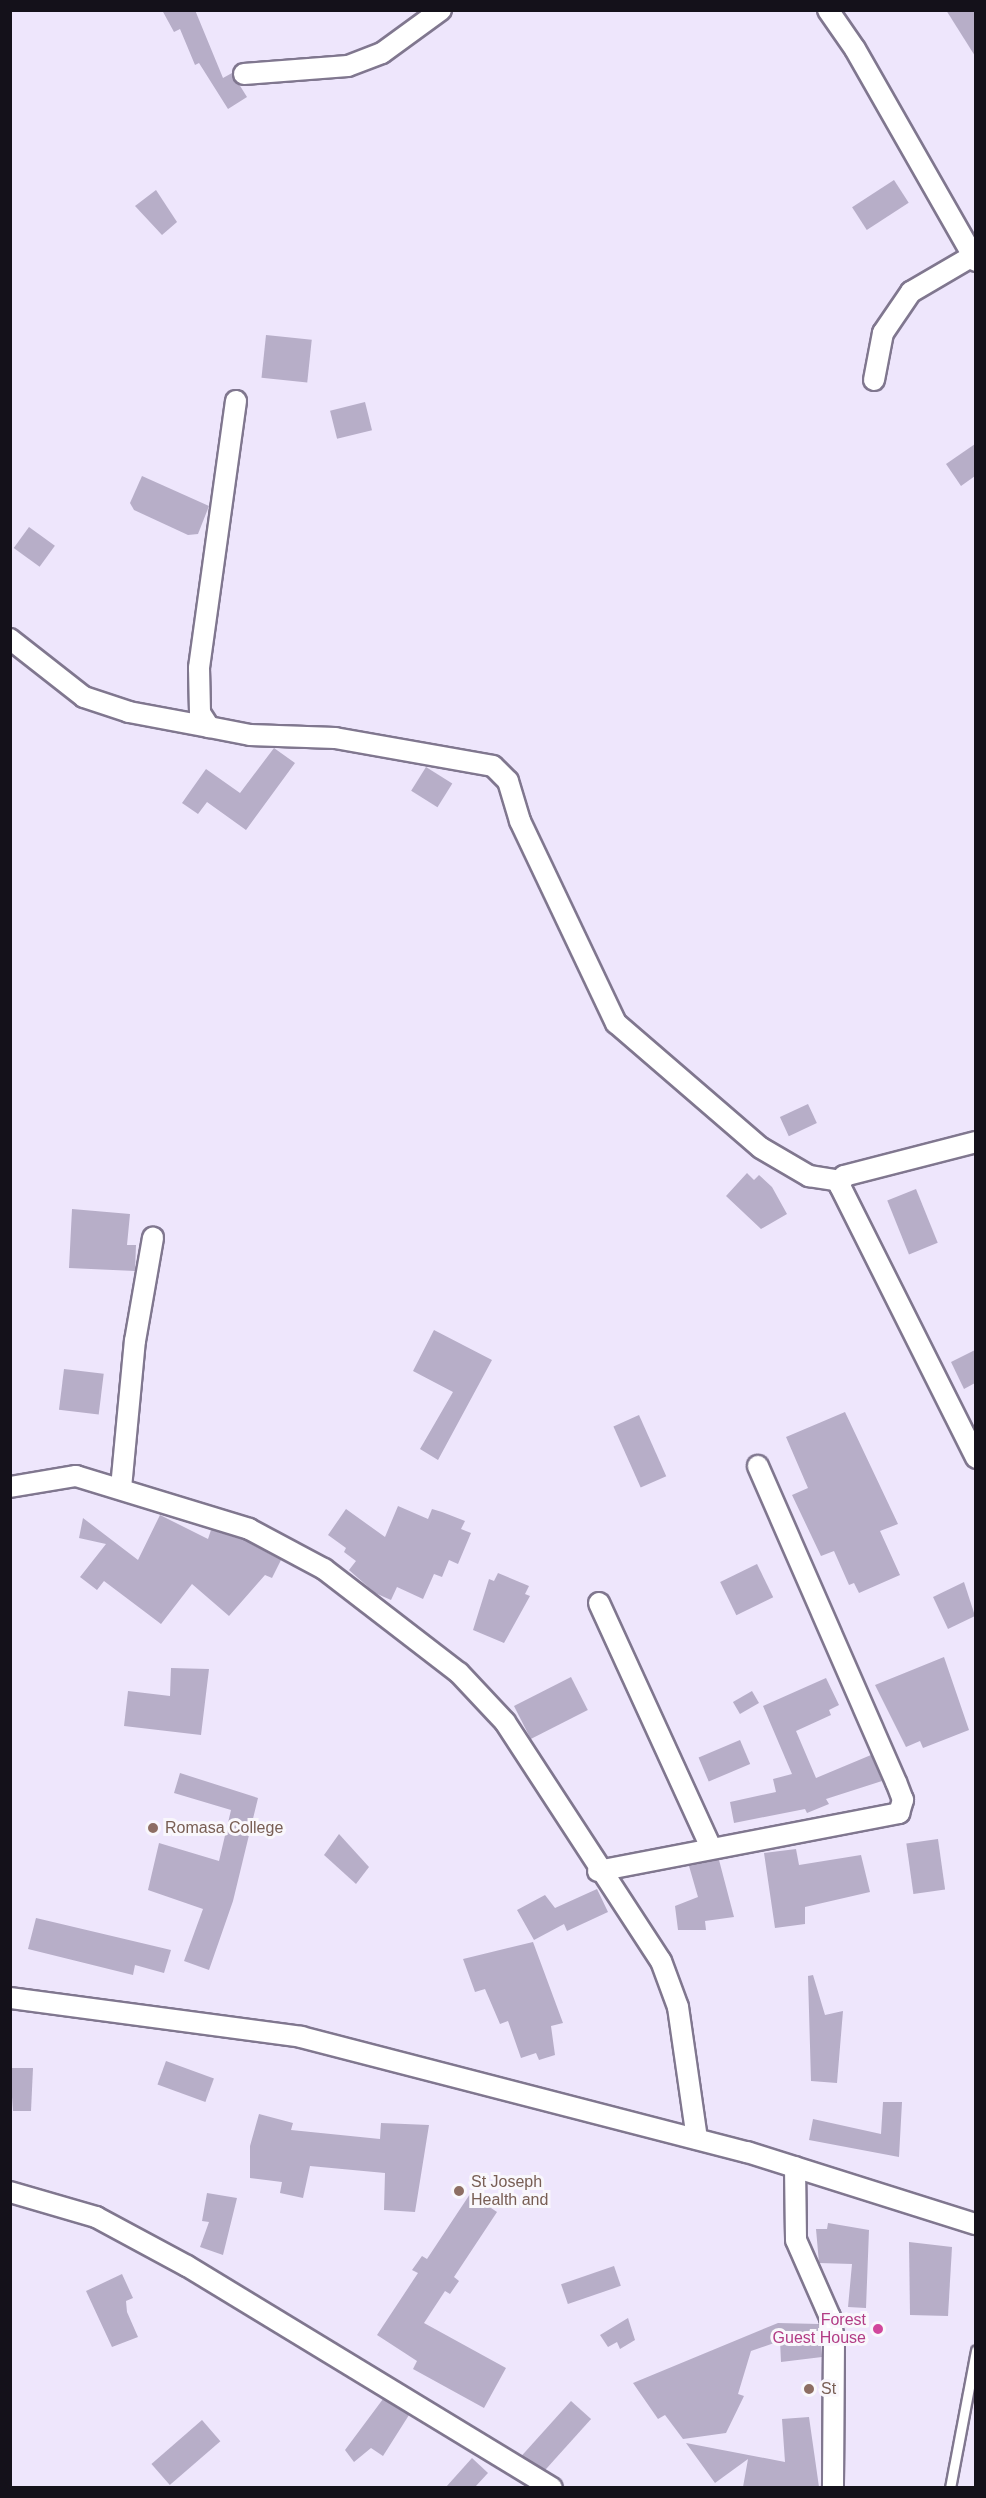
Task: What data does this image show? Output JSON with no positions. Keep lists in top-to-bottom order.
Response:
{
  "places": [
    "Romasa College",
    "St Joseph Health and",
    "Forest Guest House",
    "St"
  ]
}
